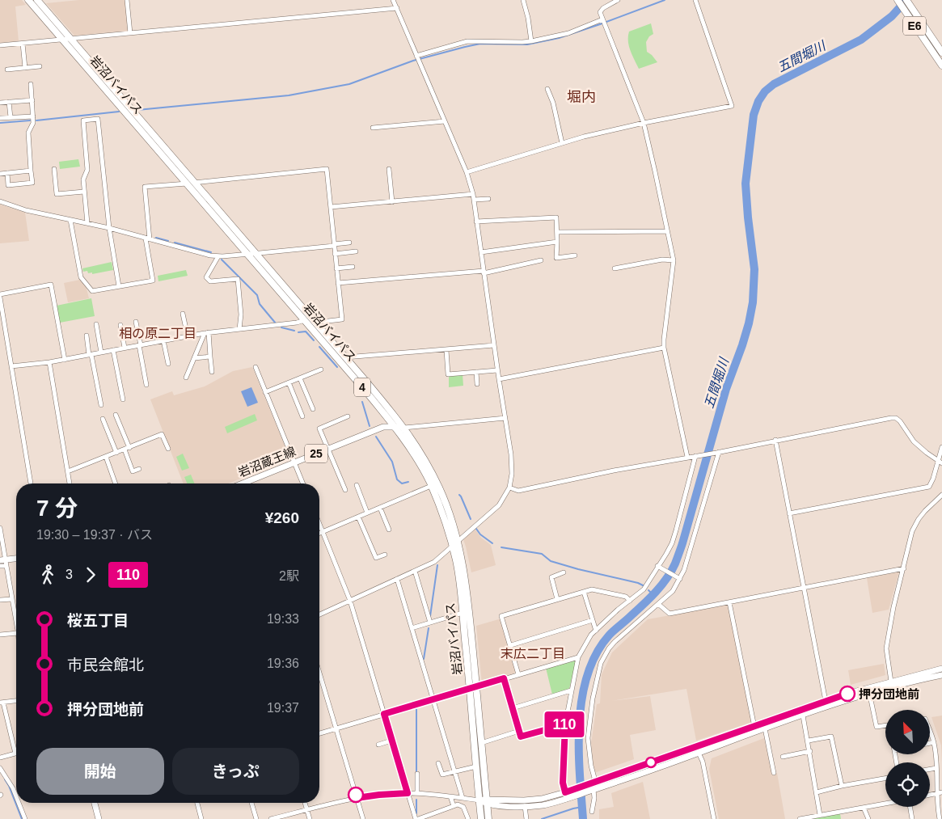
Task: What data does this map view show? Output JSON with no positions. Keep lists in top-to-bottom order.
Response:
{
  "streets": {
    "highway": ["E6", "岩沼バイパス", "4"],
    "main road": ["25", "岩沼蔵王線"]
  },
  "crossings": [
    ["岩沼バイパス", "岩沼蔵王線"]
  ],
  "districts": ["堀内", "相の原二丁目", "末広二丁目"],
  "water": ["五間堀川"],
  "places": ["押分団地前"],
  "lines": ["bus line 110"],
  "north": "top left",
  "page": {
    "on_map": "110",
    "heading": ["7 分", "19:30 – 19:37 · バス", "¥260"],
    "legs": ["3", "110", "2駅"],
    "list": [
      {
        "name": "桜五丁目",
        "value": "19:33"
      },
      {
        "name": "市民会館北",
        "value": "19:36"
      },
      {
        "name": "押分団地前",
        "value": "19:37"
      }
    ],
    "buttons": ["開始", "きっぷ"]
  }
}
